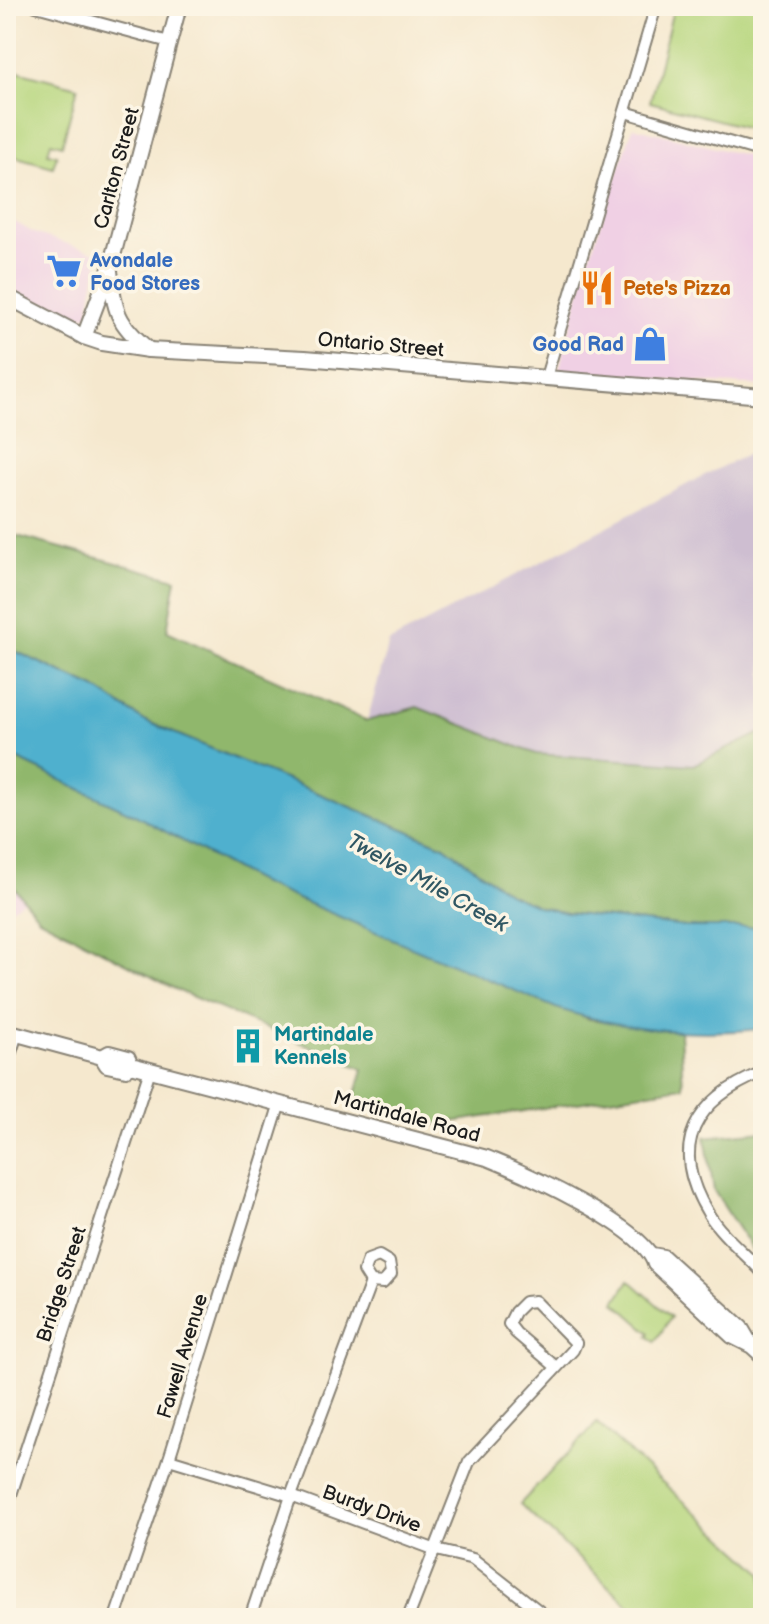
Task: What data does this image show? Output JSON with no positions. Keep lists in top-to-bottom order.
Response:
{
  "streets": {
    "main road": ["Carlton Street", "Ontario Street", "Martindale Road"],
    "street": ["Bridge Street", "Fawell Avenue", "Burdy Drive"]
  },
  "crossings": [
    ["Carlton Street", "Ontario Street"],
    ["Martindale Road", "Bridge Street"],
    ["Martindale Road", "Fawell Avenue"],
    ["Fawell Avenue", "Burdy Drive"]
  ],
  "water": ["Twelve Mile Creek"],
  "places": {
    "supermarket": ["Avondale Food Stores"],
    "restaurant": ["Pete's Pizza"],
    "shop": ["Good Rad"],
    "building": ["Martindale Kennels"]
  }
}
